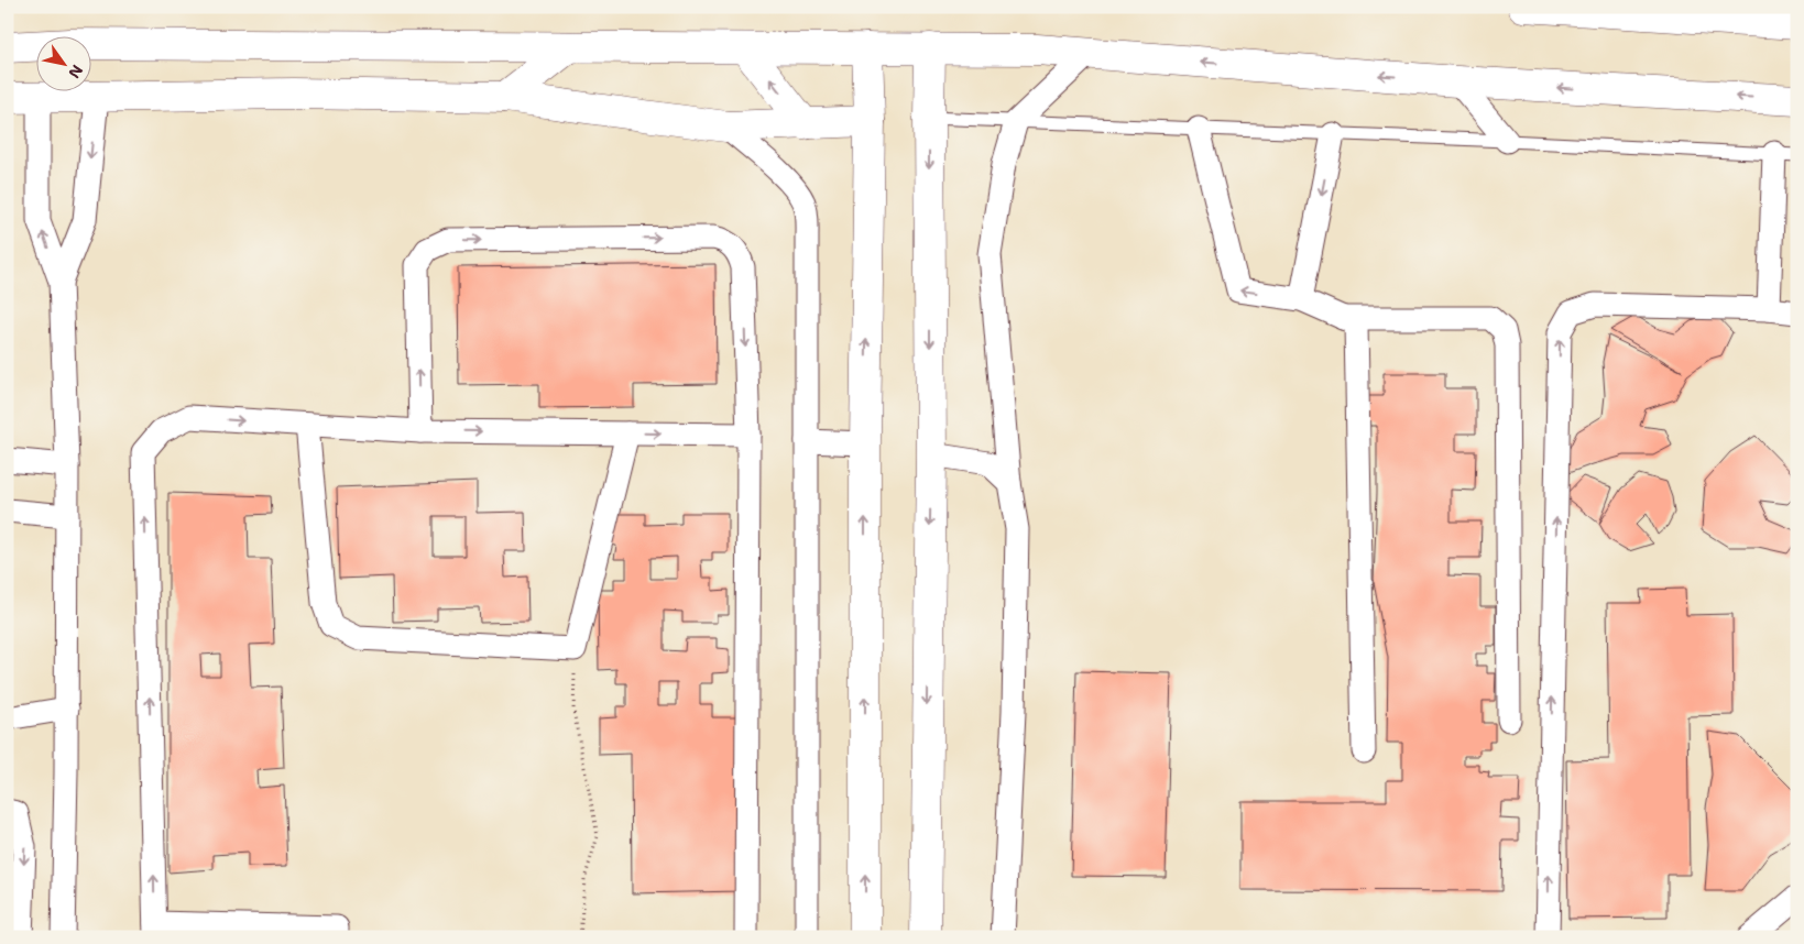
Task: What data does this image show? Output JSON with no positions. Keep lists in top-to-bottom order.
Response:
{
  "north": "bottom right"
}
